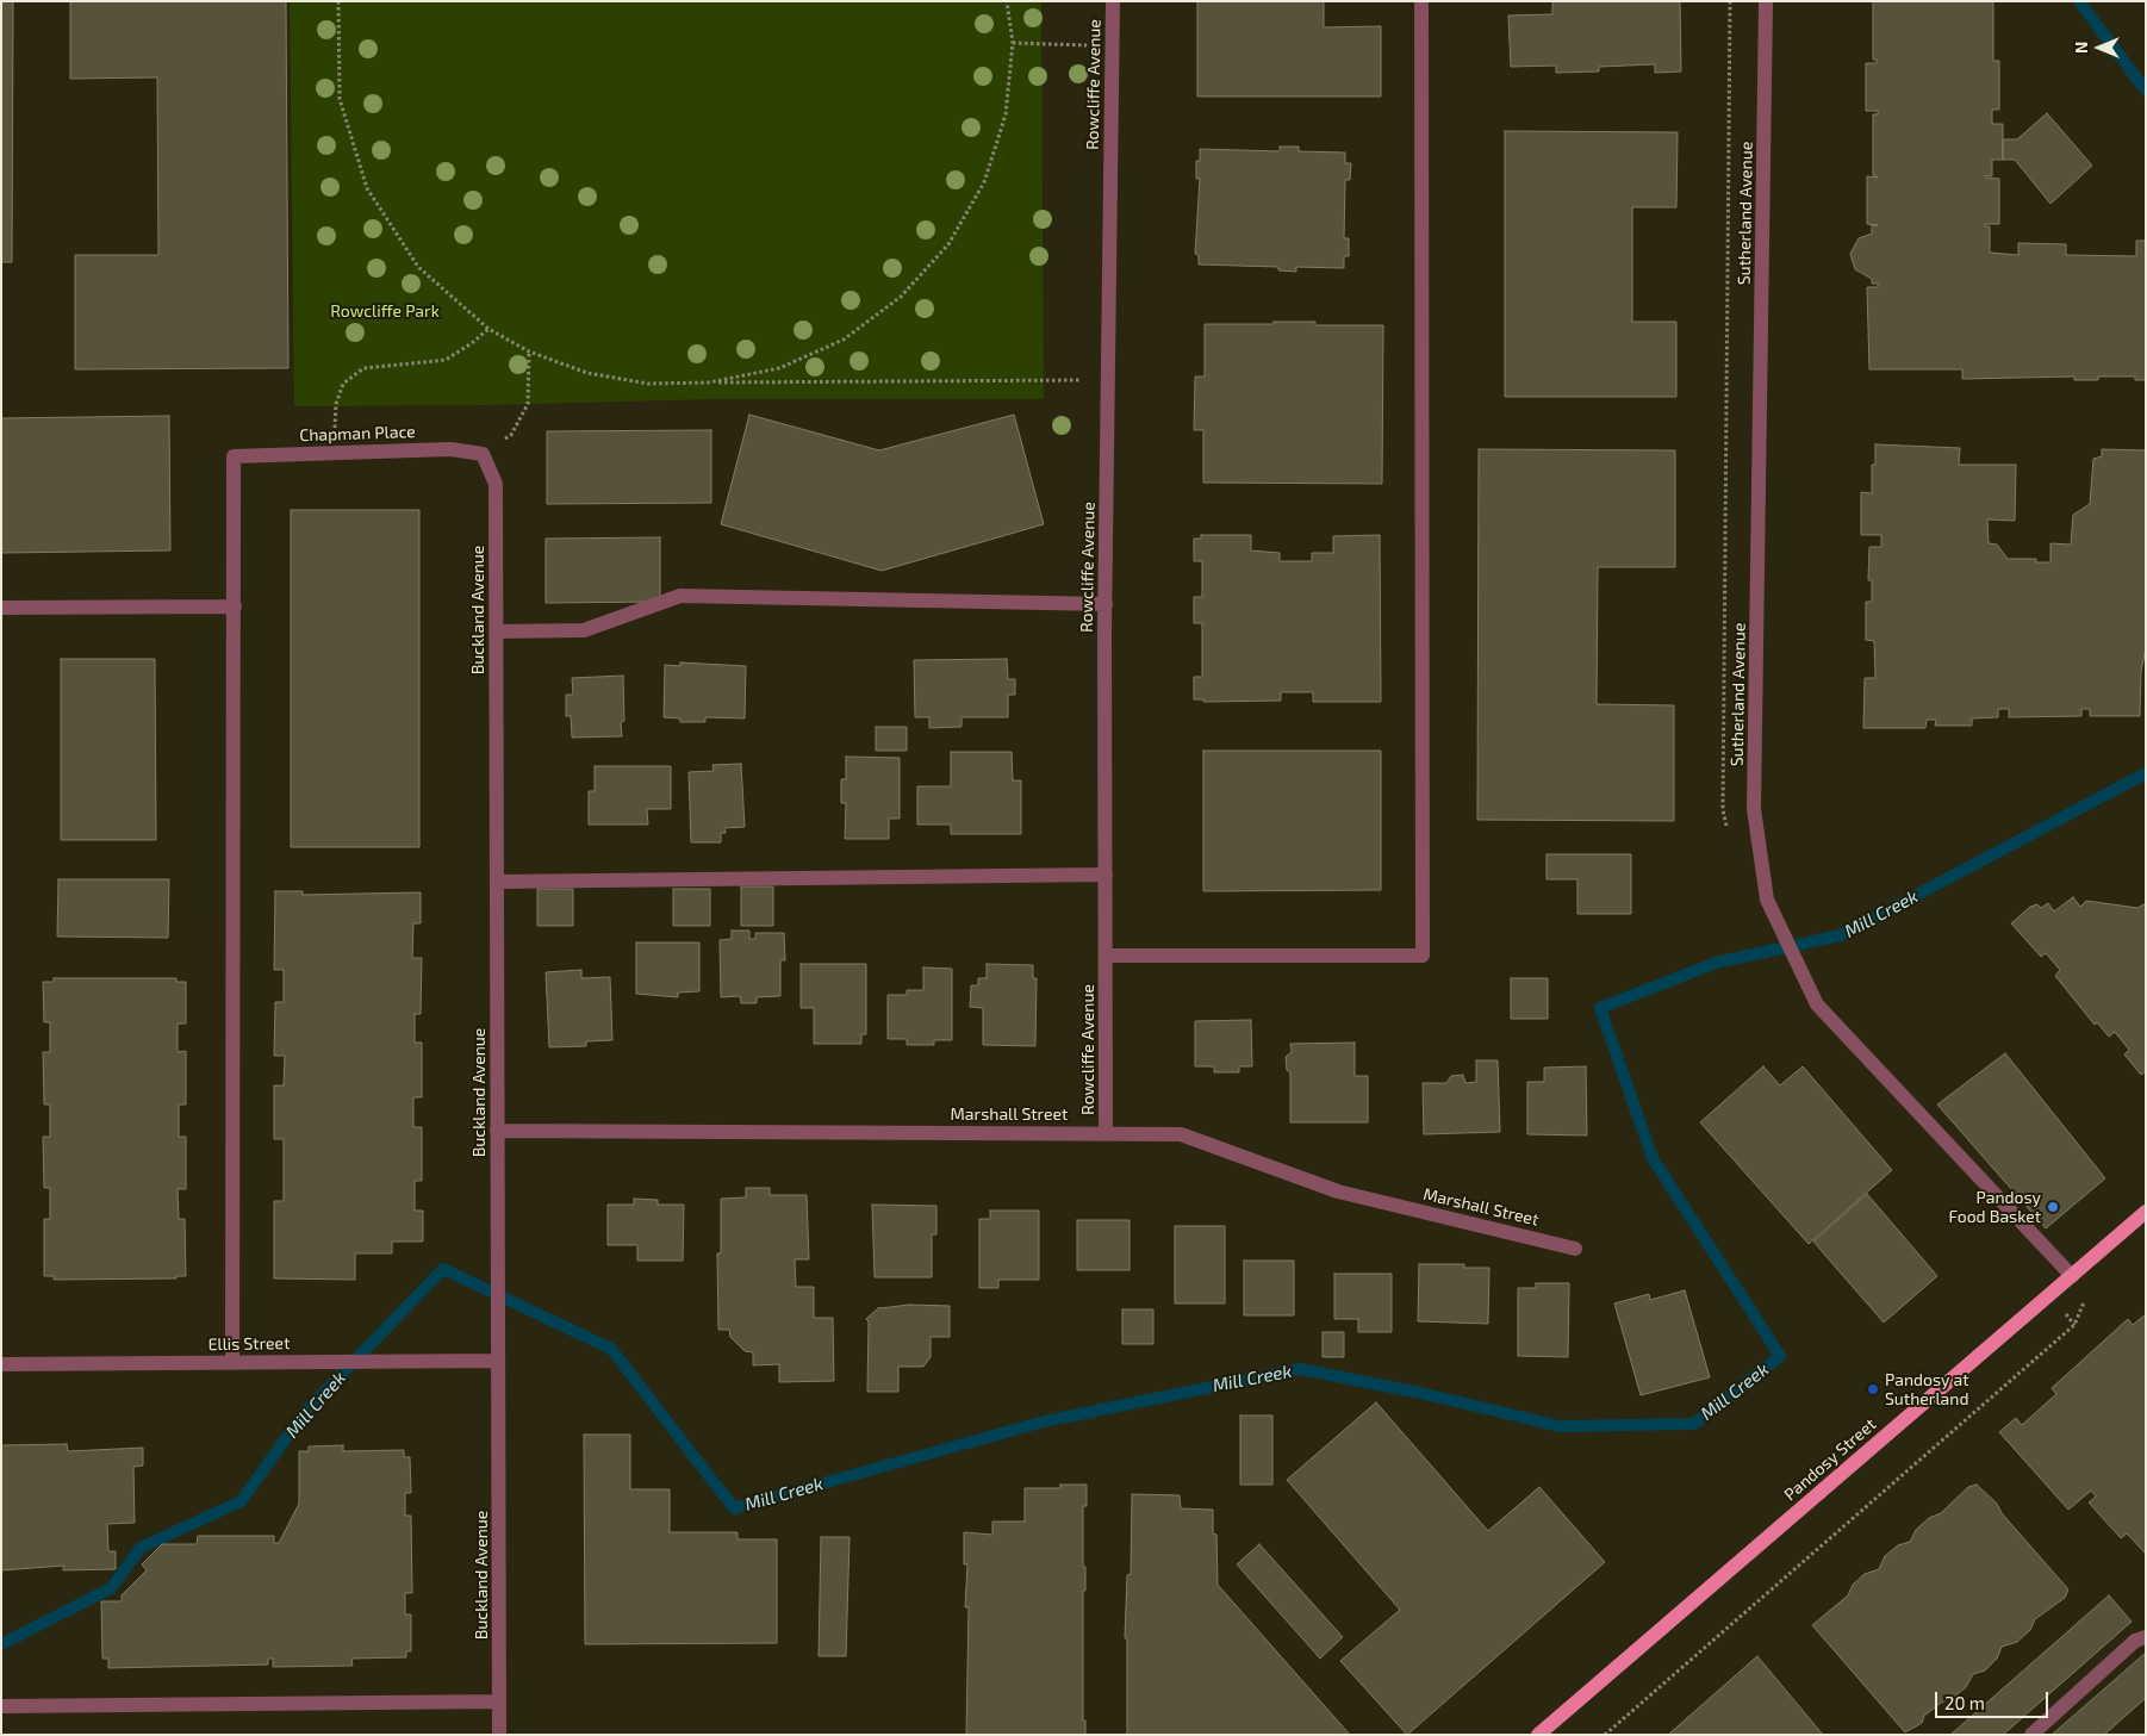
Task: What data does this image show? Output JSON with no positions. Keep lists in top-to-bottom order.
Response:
{
  "streets": {
    "main road": ["Pandosy Street"],
    "street": [
      "Rowcliffe Avenue",
      "Sutherland Avenue",
      "Chapman Place",
      "Buckland Avenue",
      "Marshall Street",
      "Ellis Street"
    ]
  },
  "crossings": [
    ["Rowcliffe Avenue", "Marshall Street"],
    ["Sutherland Avenue", "Pandosy Street"],
    ["Chapman Place", "Buckland Avenue"],
    ["Buckland Avenue", "Marshall Street"],
    ["Buckland Avenue", "Ellis Street"]
  ],
  "water": ["Mill Creek"],
  "parks": ["Rowcliffe Park"],
  "places": ["Pandosy Food Basket", "Pandosy at Sutherland"],
  "scale_bar": "20 m",
  "north": "left"
}
